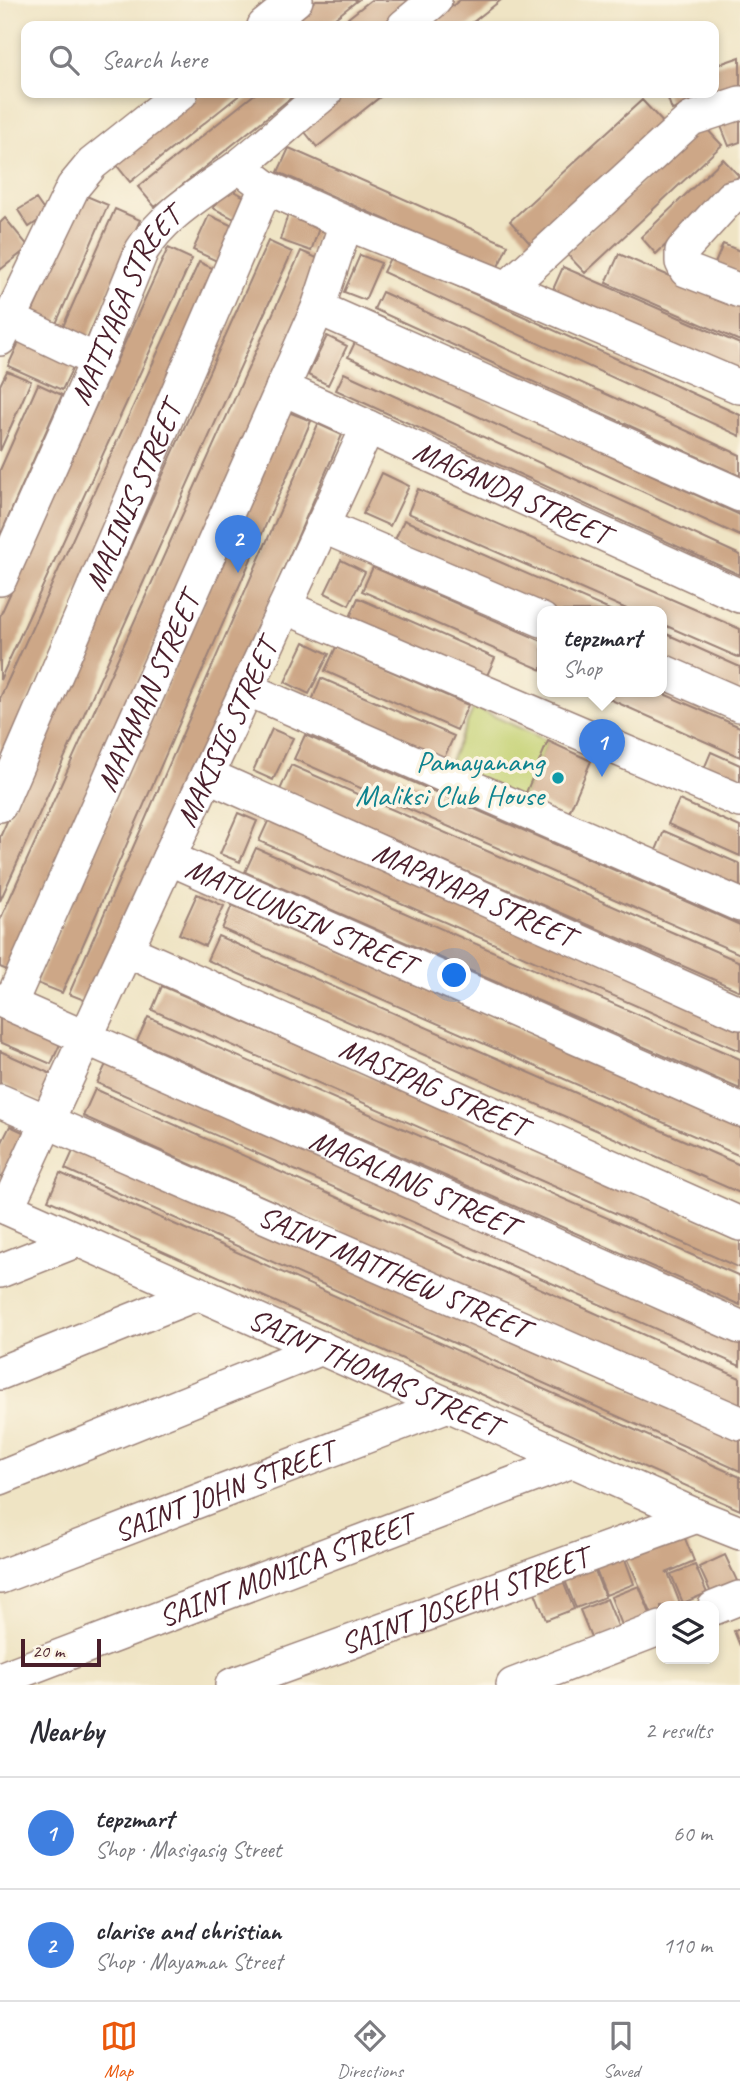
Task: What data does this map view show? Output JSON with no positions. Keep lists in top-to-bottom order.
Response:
{
  "streets": {
    "street": [
      "MATIYAGA STREET",
      "MAGANDA STREET",
      "MALINIS STREET",
      "MAYAMAN STREET",
      "MAKISIG STREET",
      "MAPAYAPA STREET",
      "MATULUNGIN STREET",
      "MASIPAG STREET",
      "MAGALANG STREET",
      "SAINT MATTHEW STREET",
      "SAINT THOMAS STREET",
      "SAINT JOHN STREET",
      "SAINT MONICA STREET",
      "SAINT JOSEPH STREET"
    ]
  },
  "crossings": [
    ["MAGANDA STREET", "MAYAMAN STREET"],
    ["MAGANDA STREET", "MAKISIG STREET"],
    ["MAYAMAN STREET", "MAGALANG STREET"],
    ["MAKISIG STREET", "MAPAYAPA STREET"],
    ["MAKISIG STREET", "MATULUNGIN STREET"],
    ["MAKISIG STREET", "MASIPAG STREET"],
    ["MAKISIG STREET", "MAGALANG STREET"],
    ["MAKISIG STREET", "SAINT MATTHEW STREET"],
    ["MAKISIG STREET", "SAINT THOMAS STREET"],
    ["SAINT THOMAS STREET", "SAINT JOHN STREET"],
    ["SAINT THOMAS STREET", "SAINT MONICA STREET"],
    ["SAINT THOMAS STREET", "SAINT JOSEPH STREET"]
  ],
  "places": ["Pamayanang Maliksi Club House"],
  "scale_bar": "20 m",
  "page": {
    "search": "Search here",
    "pins": ["2", "1"],
    "popup": ["tepzmart", "Shop"],
    "scale": "20 m",
    "heading": ["Nearby", "2 results"],
    "list": [
      {
        "mark": "1",
        "name": "tepzmart",
        "note": "Shop · Masigasig Street",
        "value": "60 m"
      },
      {
        "mark": "2",
        "name": "clarise and christian",
        "note": "Shop · Mayaman Street",
        "value": "110 m"
      }
    ],
    "nav": ["Map", "Directions", "Saved"]
  }
}
